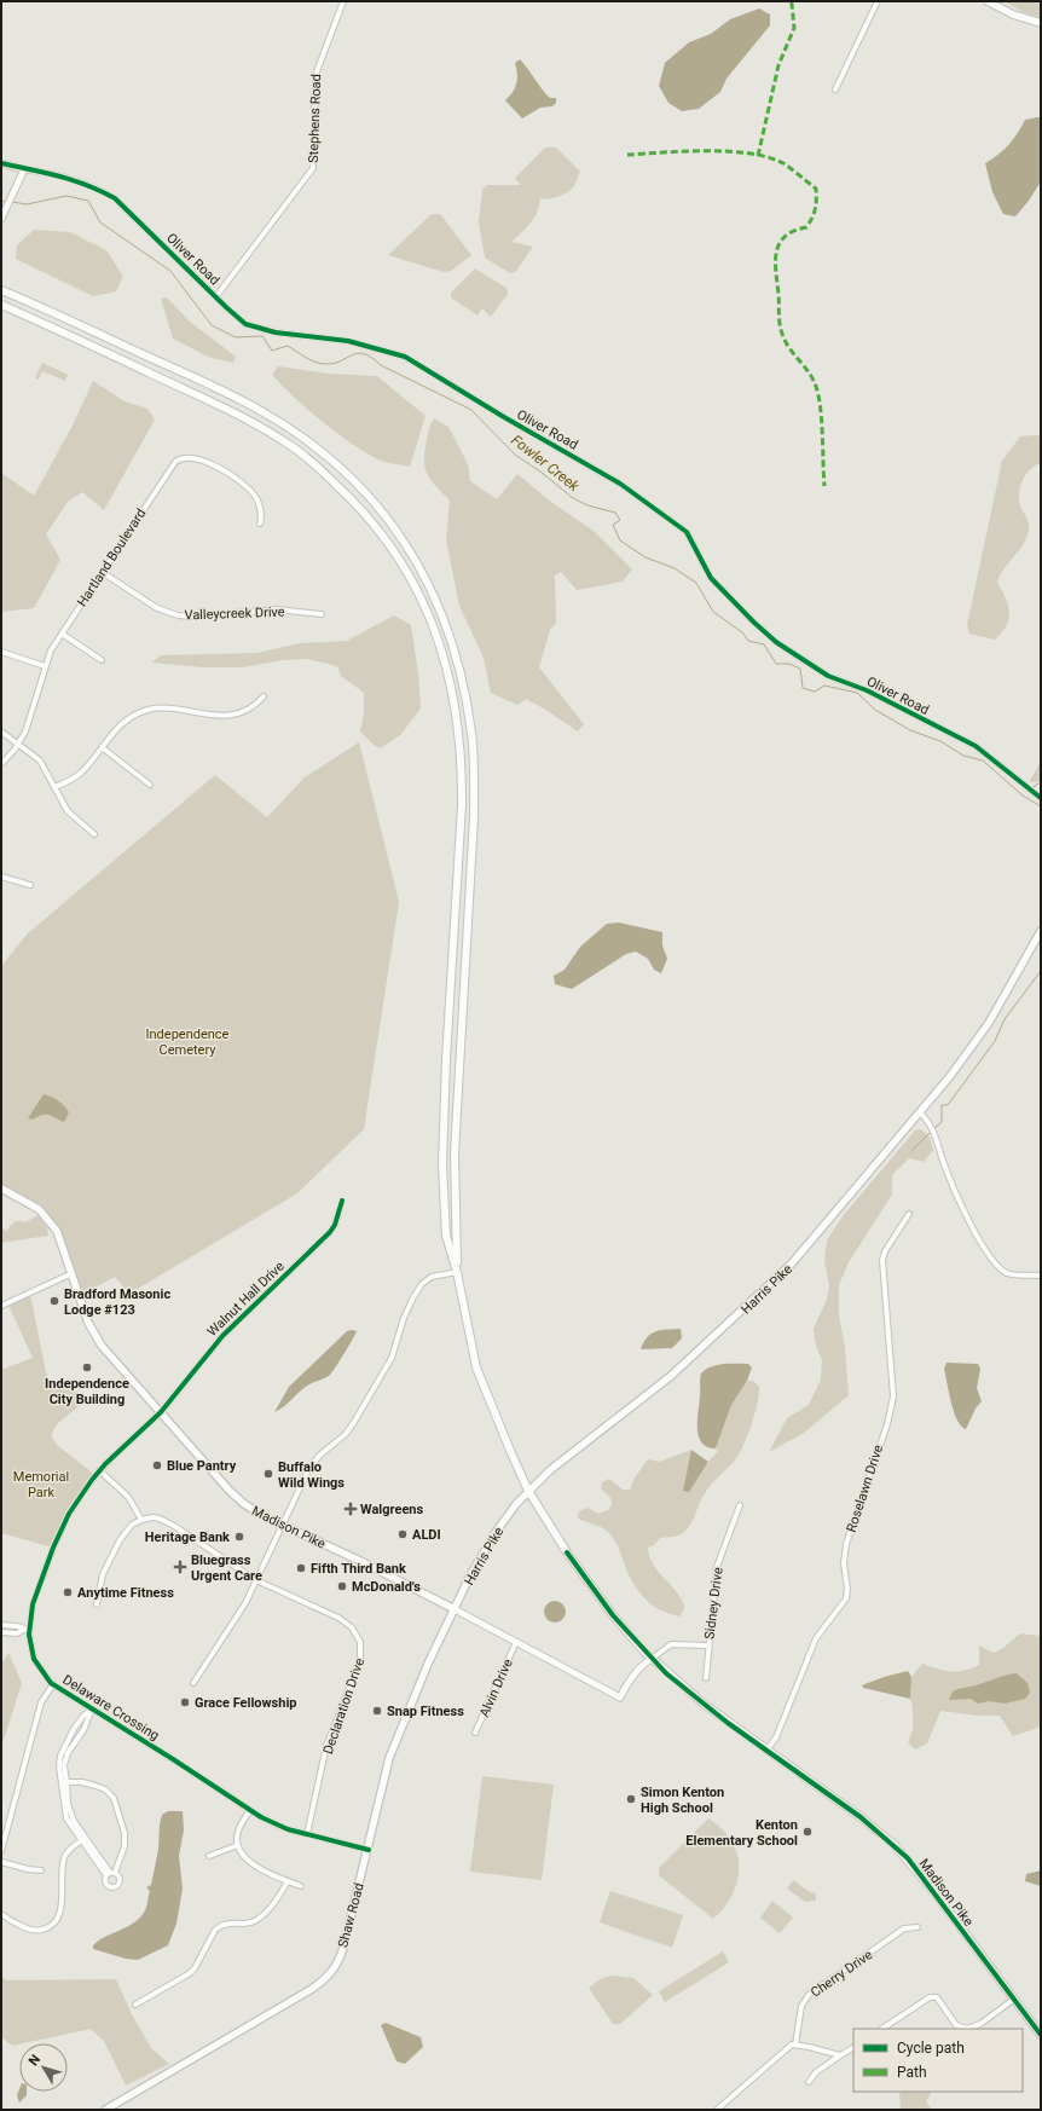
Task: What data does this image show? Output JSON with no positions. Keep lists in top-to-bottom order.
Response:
{
  "streets": {
    "main road": ["Harris Pike", "Madison Pike", "Shaw Road"],
    "street": [
      "Stephens Road",
      "Oliver Road",
      "Hartland Boulevard",
      "Valleycreek Drive",
      "Walnut Hall Drive",
      "Roselawn Drive",
      "Sidney Drive",
      "Alvin Drive",
      "Declaration Drive",
      "Delaware Crossing",
      "Cherry Drive"
    ]
  },
  "crossings": [
    ["Stephens Road", "Oliver Road"],
    ["Hartland Boulevard", "Valleycreek Drive"],
    ["Harris Pike", "Madison Pike"],
    ["Harris Pike", "Shaw Road"],
    ["Walnut Hall Drive", "Madison Pike"],
    ["Walnut Hall Drive", "Delaware Crossing"],
    ["Roselawn Drive", "Madison Pike"],
    ["Madison Pike", "Sidney Drive"],
    ["Madison Pike", "Alvin Drive"],
    ["Madison Pike", "Delaware Crossing"],
    ["Madison Pike", "Shaw Road"],
    ["Declaration Drive", "Delaware Crossing"],
    ["Delaware Crossing", "Shaw Road"]
  ],
  "water": ["Fowler Creek"],
  "parks": ["Independence Cemetery", "Memorial Park"],
  "places": {
    "other": [
      "Bradford Masonic Lodge #123",
      "Independence City Building",
      "Blue Pantry",
      "Buffalo Wild Wings",
      "ALDI",
      "Heritage Bank",
      "Fifth Third Bank",
      "McDonald's",
      "Anytime Fitness",
      "Grace Fellowship",
      "Snap Fitness",
      "Simon Kenton High School",
      "Kenton Elementary School"
    ],
    "health": ["Walgreens", "Bluegrass Urgent Care"]
  },
  "legend": ["Cycle path", "Path"],
  "north": "top left"
}
